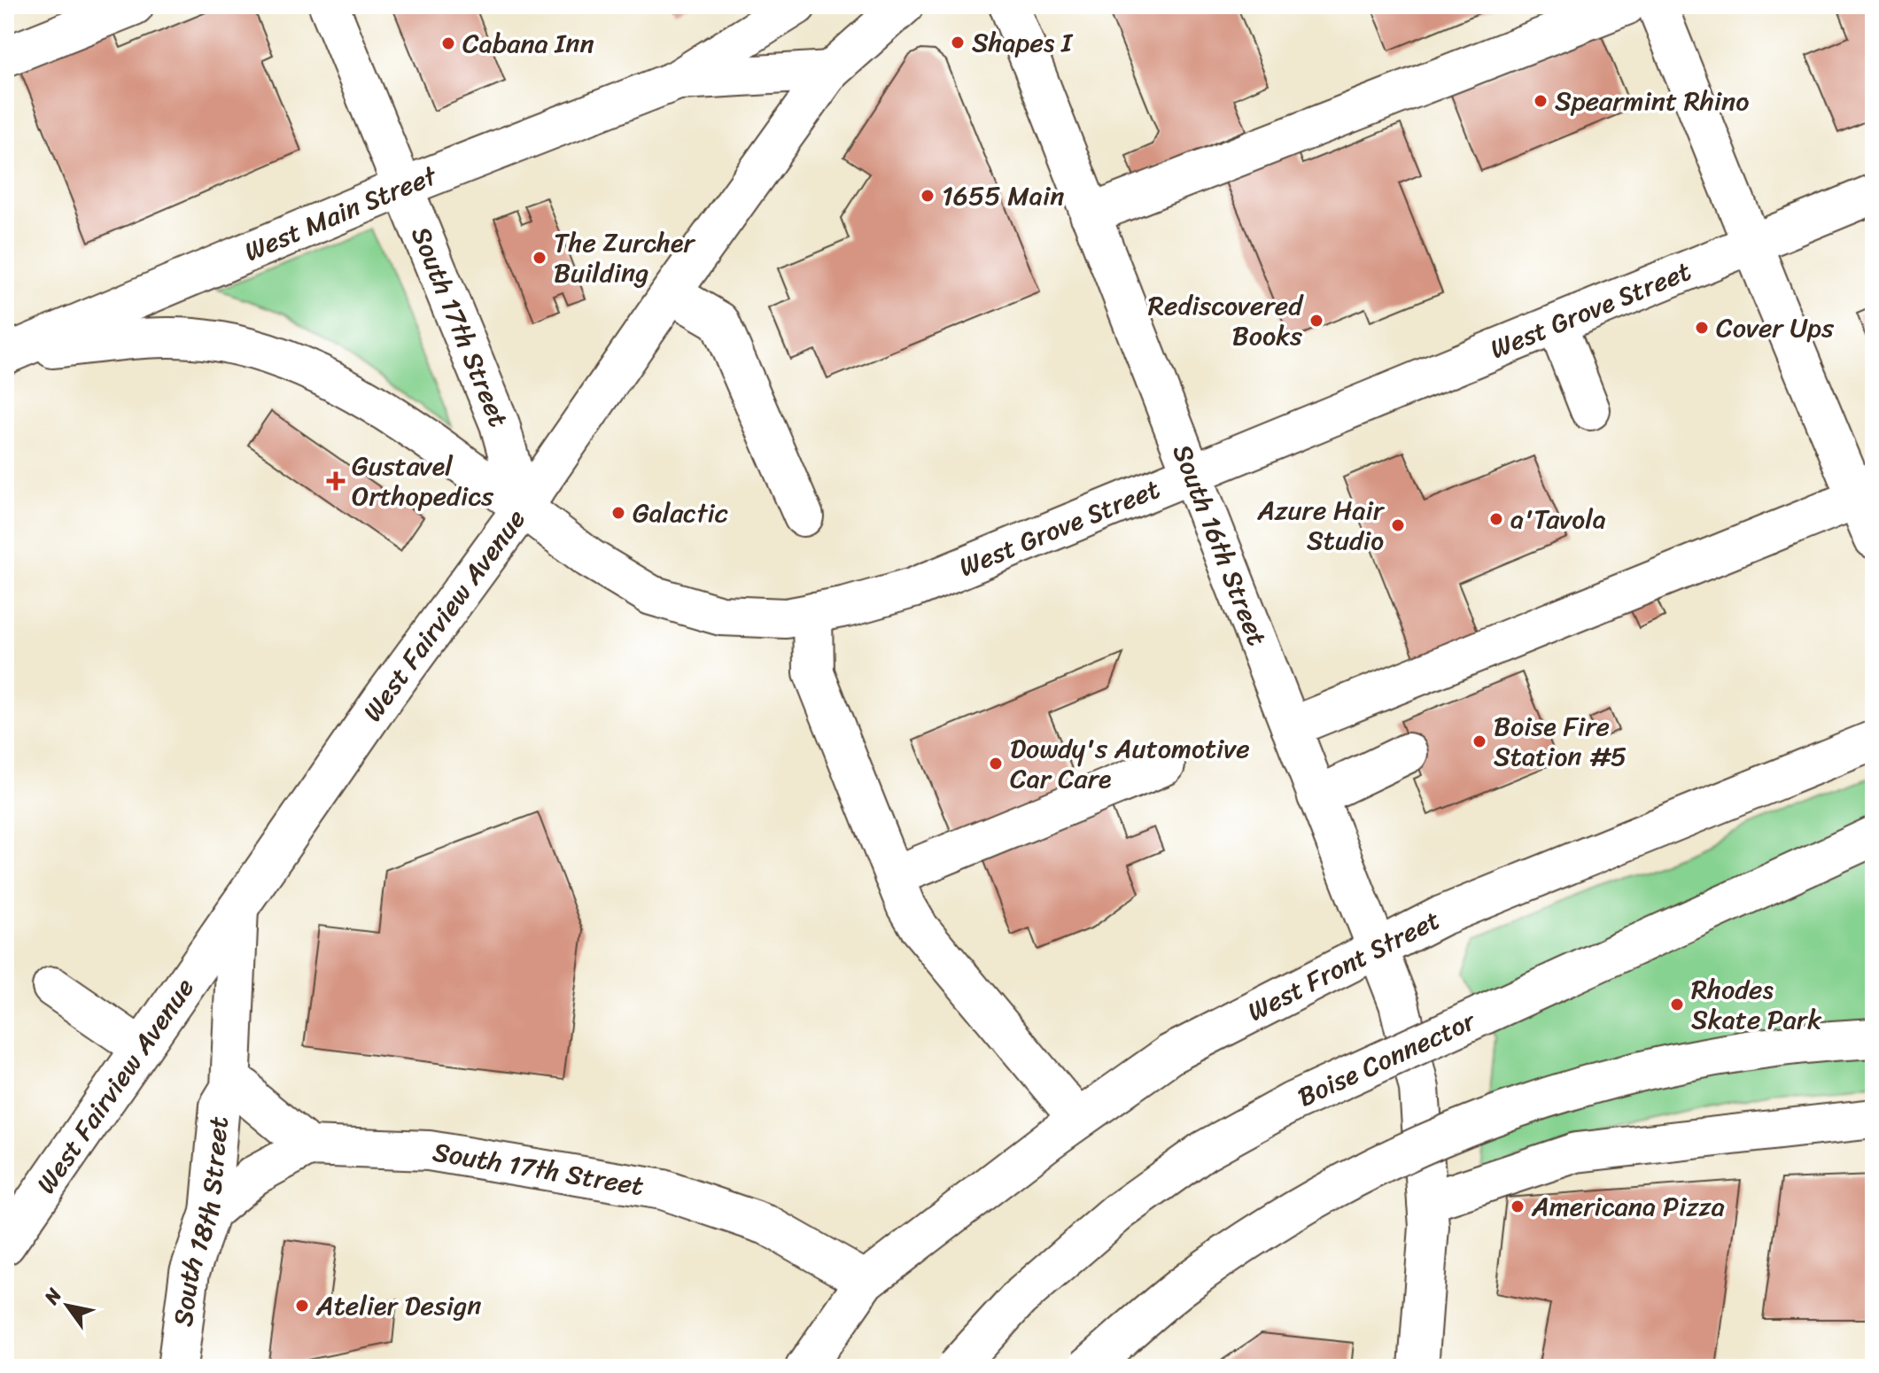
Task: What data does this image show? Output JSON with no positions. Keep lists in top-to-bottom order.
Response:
{
  "streets": {
    "main road": [
      "West Main Street",
      "West Grove Street",
      "South 17th Street",
      "South 16th Street",
      "West Fairview Avenue",
      "West Front Street",
      "Boise Connector",
      "South 18th Street"
    ]
  },
  "crossings": [
    ["West Main Street", "West Grove Street"],
    ["West Main Street", "South 17th Street"],
    ["West Main Street", "West Fairview Avenue"],
    ["West Grove Street", "South 17th Street"],
    ["West Grove Street", "South 16th Street"],
    ["West Grove Street", "West Fairview Avenue"],
    ["South 17th Street", "West Fairview Avenue"],
    ["South 17th Street", "West Front Street"],
    ["South 16th Street", "West Front Street"],
    ["West Fairview Avenue", "South 18th Street"]
  ],
  "places": {
    "other": [
      "Shapes I",
      "Cabana Inn",
      "Spearmint Rhino",
      "1655 Main",
      "The Zurcher Building",
      "Rediscovered Books",
      "Cover Ups",
      "Galactic",
      "a'Tavola",
      "Azure Hair Studio",
      "Boise Fire Station #5",
      "Dowdy's Automotive Car Care",
      "Rhodes Skate Park",
      "Americana Pizza",
      "Atelier Design"
    ],
    "health": ["Gustavel Orthopedics"]
  },
  "north": "top left"
}
